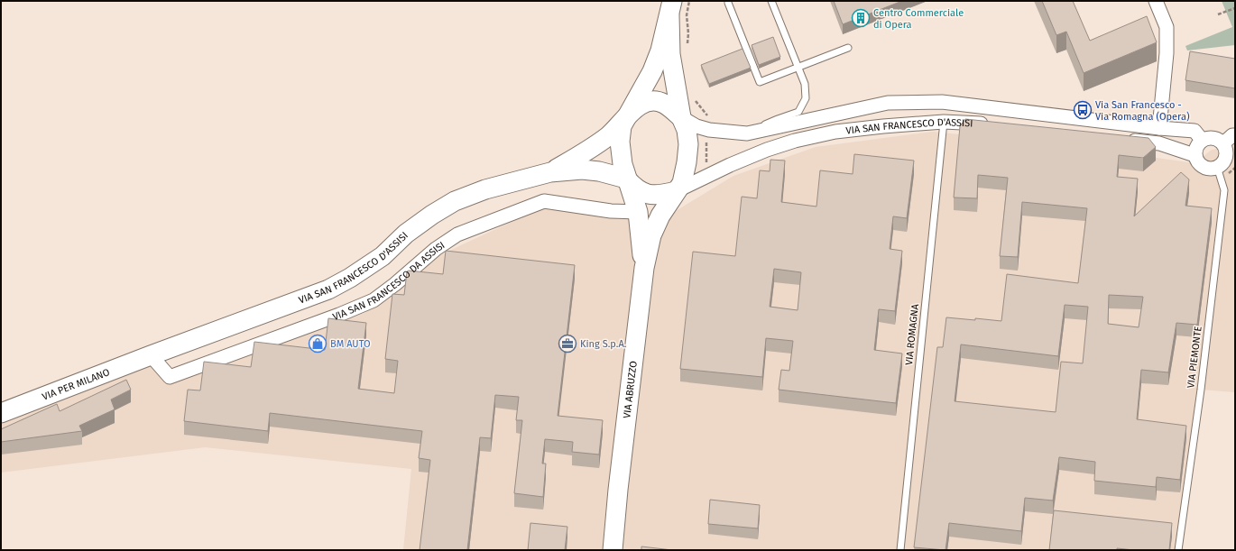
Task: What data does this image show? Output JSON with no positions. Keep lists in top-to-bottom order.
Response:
{
  "streets": {
    "main road": ["VIA SAN FRANCESCO D'ASSISI", "VIA PER MILANO", "VIA ABRUZZO"],
    "street": ["VIA SAN FRANCESCO DA ASSISI"],
    "lane": ["VIA ROMAGNA", "VIA PIEMONTE"]
  },
  "crossings": [
    ["VIA SAN FRANCESCO D'ASSISI", "VIA SAN FRANCESCO DA ASSISI"],
    ["VIA SAN FRANCESCO D'ASSISI", "VIA ROMAGNA"],
    ["VIA SAN FRANCESCO D'ASSISI", "VIA PIEMONTE"],
    ["VIA SAN FRANCESCO D'ASSISI", "VIA PER MILANO"],
    ["VIA SAN FRANCESCO D'ASSISI", "VIA ABRUZZO"],
    ["VIA SAN FRANCESCO DA ASSISI", "VIA PER MILANO"],
    ["VIA SAN FRANCESCO DA ASSISI", "VIA ABRUZZO"]
  ],
  "places": {
    "building": ["Centro Commerciale di Opera"],
    "bus stop": ["Via San Francesco - Via Romagna (Opera)"],
    "shop": ["BM AUTO"],
    "office": ["King S.p.A."]
  }
}
